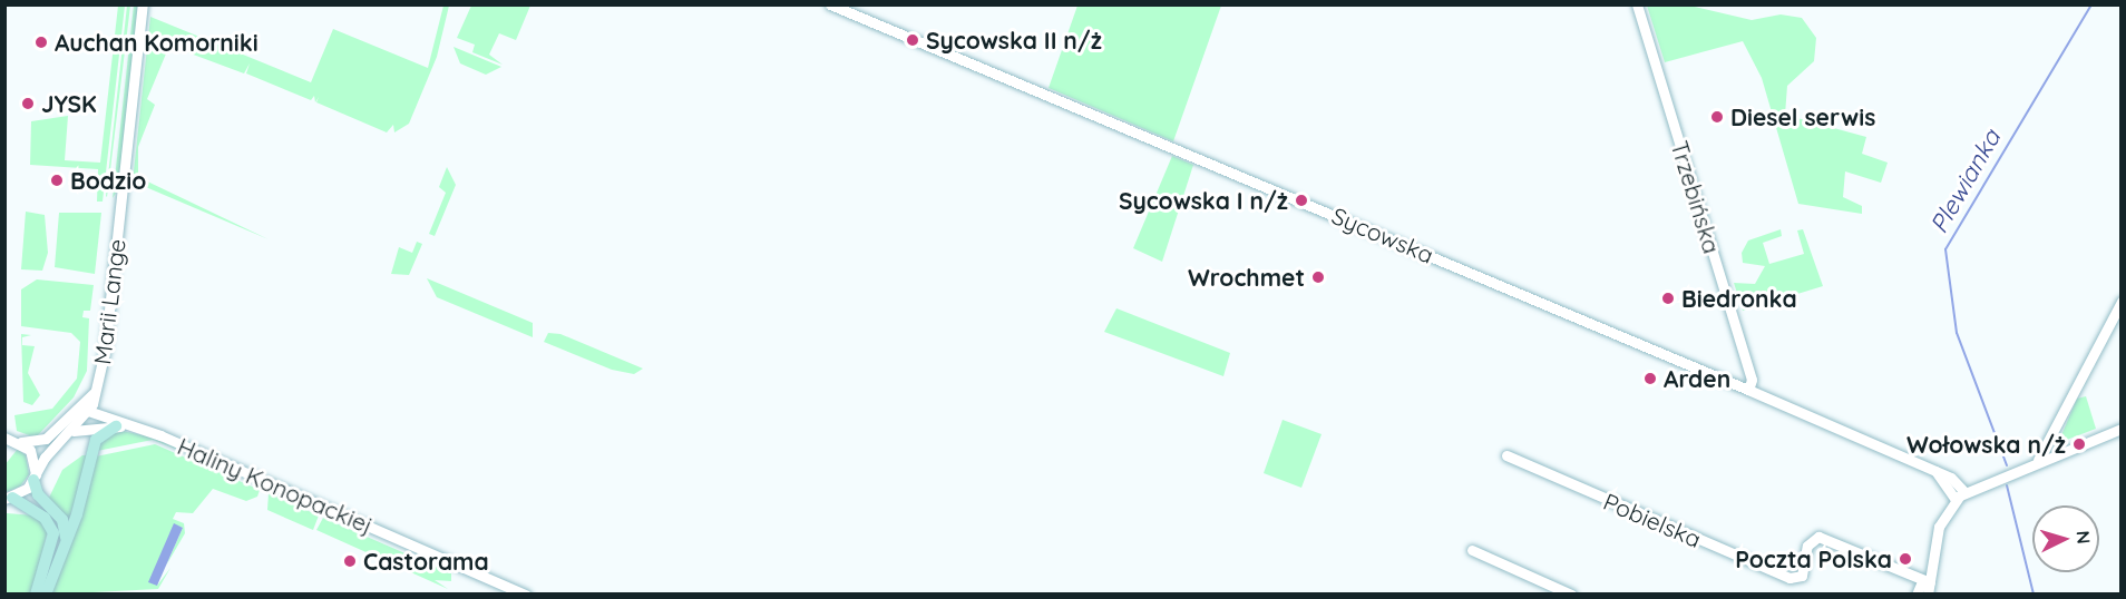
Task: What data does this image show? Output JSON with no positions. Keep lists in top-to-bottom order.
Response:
{
  "streets": {
    "street": [
      "Trzebińska",
      "Sycowska",
      "Marii Lange",
      "Haliny Konopackiej",
      "Pobielska"
    ]
  },
  "crossings": [
    ["Trzebińska", "Sycowska"],
    ["Marii Lange", "Haliny Konopackiej"]
  ],
  "water": ["Plewianka"],
  "places": [
    "Sycowska II n/ż",
    "Auchan Komorniki",
    "JYSK",
    "Diesel serwis",
    "Bodzio",
    "Sycowska I n/ż",
    "Wrochmet",
    "Biedronka",
    "Arden",
    "Wołowska n/ż",
    "Poczta Polska",
    "Castorama"
  ],
  "north": "right"
}
